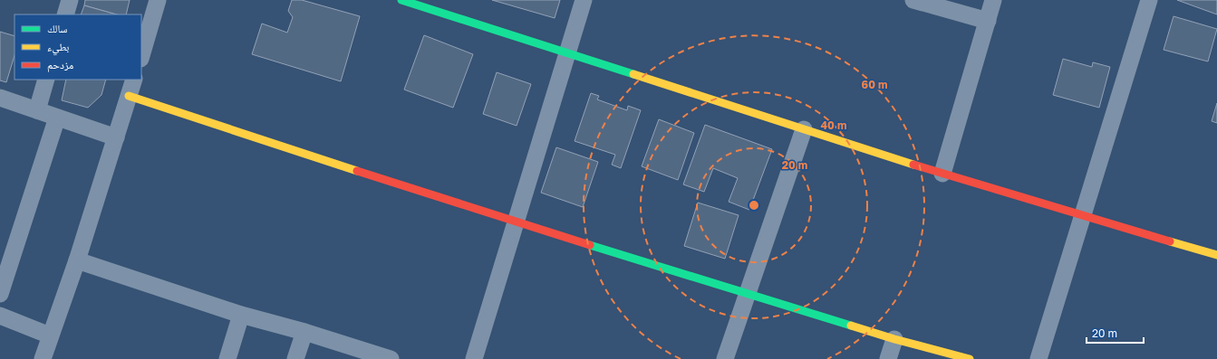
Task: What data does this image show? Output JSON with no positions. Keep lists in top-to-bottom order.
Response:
{
  "legend": ["سالك", "بطيء", "مزدحم"],
  "scale_bar": "20 m",
  "rings": ["60 m", "40 m", "20 m"]
}
